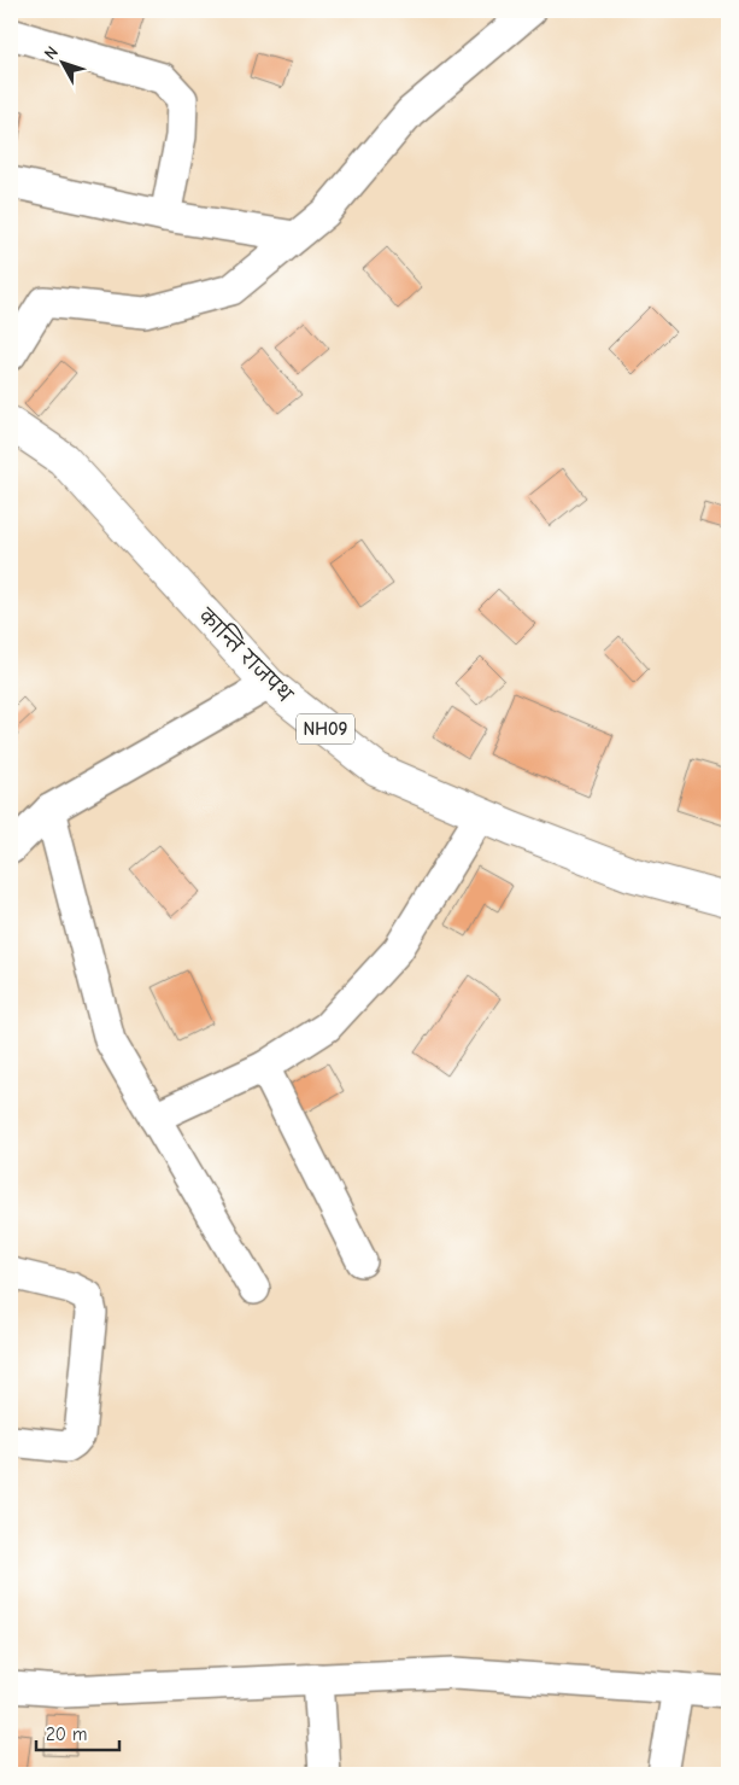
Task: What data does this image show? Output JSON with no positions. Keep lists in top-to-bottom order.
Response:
{
  "streets": {
    "main road": ["कान्ति राजपथ", "NH09"]
  },
  "scale_bar": "20 m",
  "north": "top left"
}
